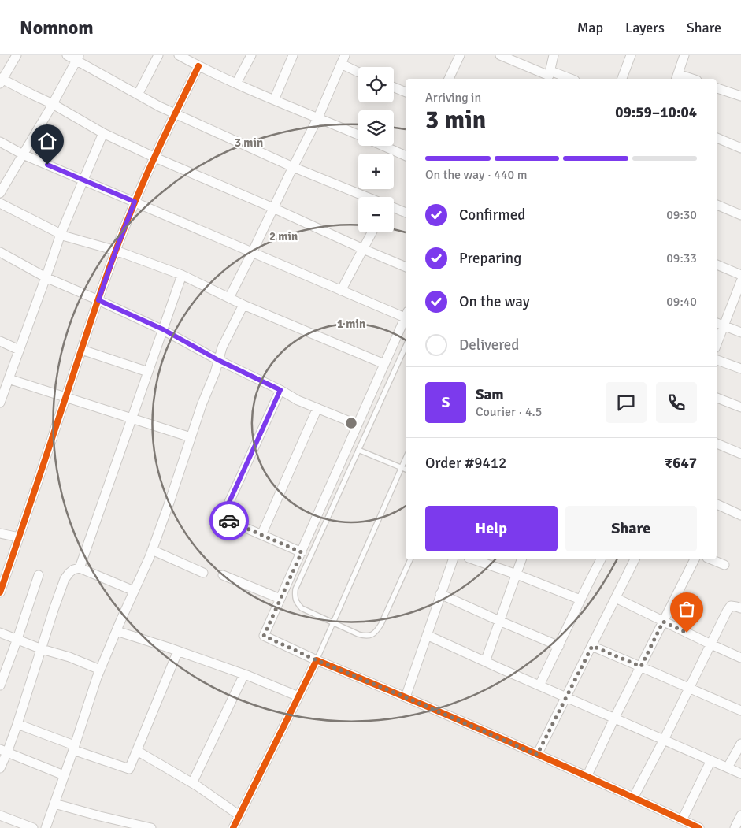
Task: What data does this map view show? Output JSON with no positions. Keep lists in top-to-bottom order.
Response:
{
  "page": {
    "header": "Nomnom",
    "nav": ["Map", "Layers", "Share"],
    "map_buttons": ["+", "−"],
    "heading": ["3 min", "Arriving in", "09:59–10:04"],
    "panel": [
      "Sam",
      "Courier · 4.5",
      "Order #9412",
      "₹647"
    ],
    "bar": "On the way · 440 m",
    "list": [
      ["Confirmed", "09:30"],
      ["Preparing", "09:33"],
      ["On the way", "09:40"],
      "Delivered"
    ],
    "round": "S",
    "buttons": ["Help", "Share"]
  },
  "rings": ["3 min", "2 min", "1 min"]
}
